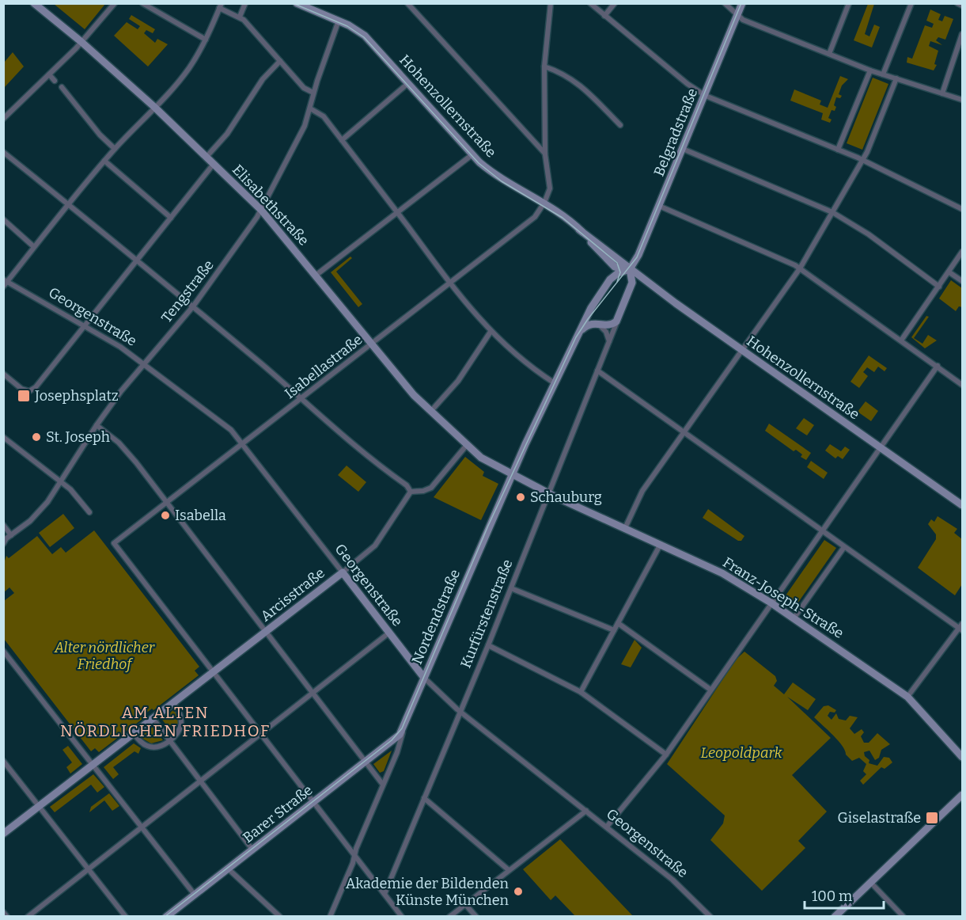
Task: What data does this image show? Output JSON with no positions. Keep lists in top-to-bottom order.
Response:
{
  "streets": {
    "main road": [
      "Hohenzollernstraße",
      "Belgradstraße",
      "Elisabethstraße",
      "Georgenstraße",
      "Arcisstraße",
      "Franz-Joseph-Straße",
      "Nordendstraße",
      "Barer Straße"
    ],
    "street": ["Tengstraße", "Isabellastraße", "Kurfürstenstraße"]
  },
  "crossings": [
    ["Hohenzollernstraße", "Belgradstraße"],
    ["Hohenzollernstraße", "Tengstraße"],
    ["Hohenzollernstraße", "Isabellastraße"],
    ["Elisabethstraße", "Tengstraße"],
    ["Elisabethstraße", "Isabellastraße"],
    ["Elisabethstraße", "Franz-Joseph-Straße"],
    ["Elisabethstraße", "Nordendstraße"],
    ["Tengstraße", "Georgenstraße"],
    ["Georgenstraße", "Isabellastraße"],
    ["Georgenstraße", "Arcisstraße"],
    ["Georgenstraße", "Kurfürstenstraße"],
    ["Georgenstraße", "Nordendstraße"],
    ["Isabellastraße", "Arcisstraße"],
    ["Franz-Joseph-Straße", "Kurfürstenstraße"],
    ["Franz-Joseph-Straße", "Nordendstraße"],
    ["Nordendstraße", "Barer Straße"]
  ],
  "districts": ["AM ALTEN NÖRDLICHEN FRIEDHOF"],
  "parks": ["Alter nördlicher Friedhof", "Leopoldpark"],
  "places": {
    "transit": ["Josephsplatz", "Giselastraße"],
    "other": [
      "St. Joseph",
      "Schauburg",
      "Isabella",
      "Akademie der Bildenden Künste München"
    ]
  },
  "scale_bar": "100 m"
}
